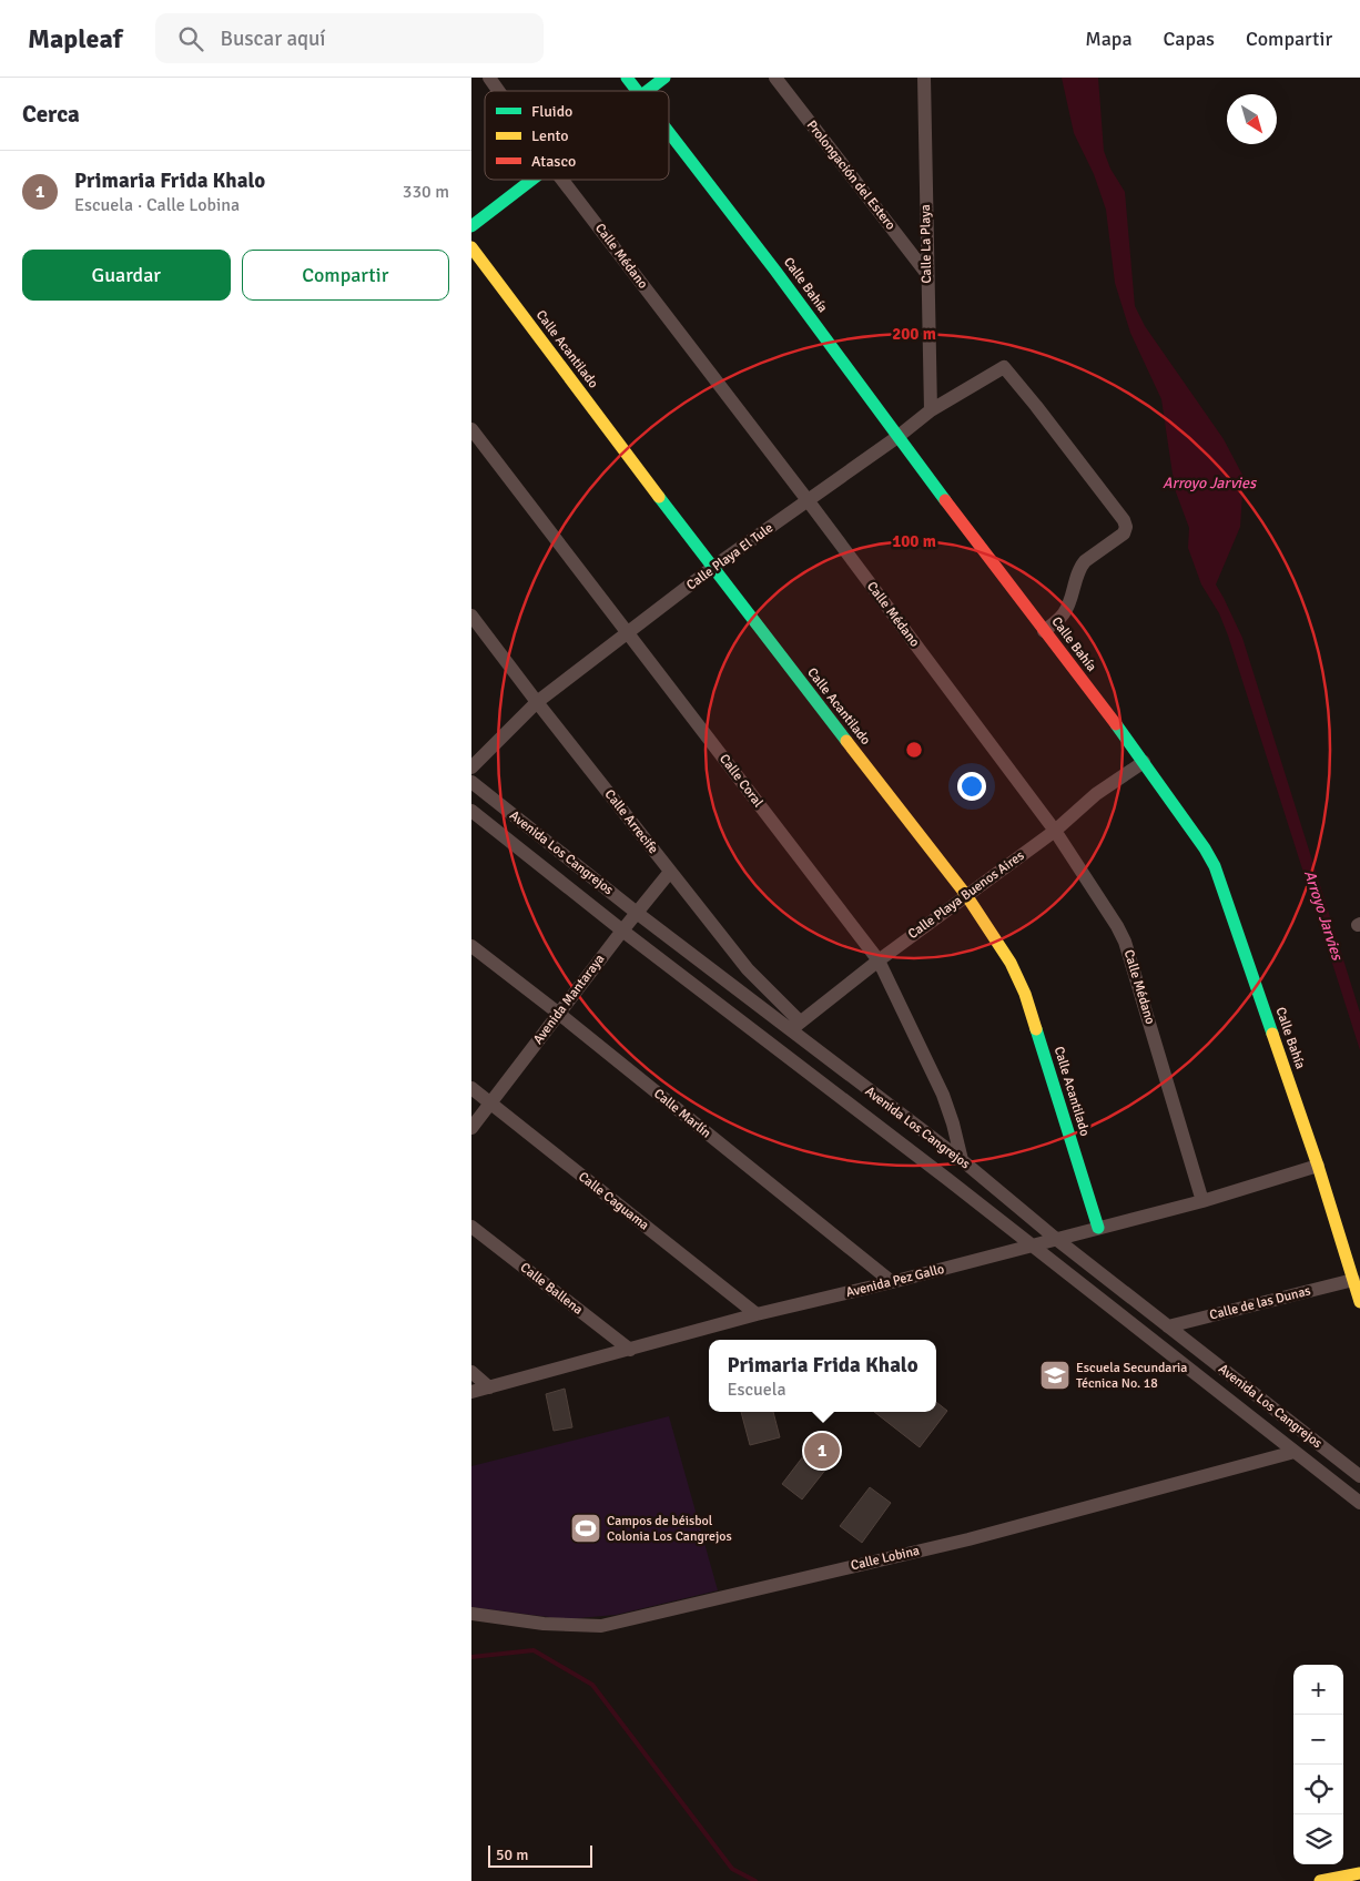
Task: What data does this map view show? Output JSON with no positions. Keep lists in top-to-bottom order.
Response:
{
  "streets": {
    "main road": ["Calle Bahía", "Calle Acantilado"],
    "street": [
      "Prolongación del Estero",
      "Calle La Playa",
      "Calle Médano",
      "Calle Playa El Tule",
      "Calle Coral",
      "Calle Arrecife",
      "Avenida Los Cangrejos",
      "Calle Playa Buenos Aires",
      "Avenida Mantaraya",
      "Calle Marlín",
      "Calle Caguama",
      "Avenida Pez Gallo",
      "Calle Ballena",
      "Calle de las Dunas",
      "Calle Lobina"
    ]
  },
  "crossings": [
    ["Prolongación del Estero", "Calle La Playa"],
    ["Calle La Playa", "Calle Playa El Tule"],
    ["Calle Médano", "Calle Playa El Tule"],
    ["Calle Médano", "Calle Playa Buenos Aires"],
    ["Calle Médano", "Avenida Pez Gallo"],
    ["Calle Bahía", "Calle Playa El Tule"],
    ["Calle Bahía", "Calle Playa Buenos Aires"],
    ["Calle Bahía", "Avenida Pez Gallo"],
    ["Calle Bahía", "Calle de las Dunas"],
    ["Calle Acantilado", "Calle Playa El Tule"],
    ["Calle Acantilado", "Calle Playa Buenos Aires"],
    ["Calle Acantilado", "Avenida Pez Gallo"],
    ["Calle Playa El Tule", "Calle Coral"],
    ["Calle Playa El Tule", "Calle Arrecife"],
    ["Calle Coral", "Avenida Los Cangrejos"],
    ["Calle Coral", "Calle Playa Buenos Aires"],
    ["Calle Arrecife", "Avenida Los Cangrejos"],
    ["Calle Arrecife", "Calle Playa Buenos Aires"],
    ["Calle Arrecife", "Avenida Mantaraya"],
    ["Avenida Los Cangrejos", "Calle Playa Buenos Aires"],
    ["Avenida Los Cangrejos", "Avenida Mantaraya"],
    ["Avenida Los Cangrejos", "Avenida Pez Gallo"],
    ["Avenida Los Cangrejos", "Calle de las Dunas"],
    ["Avenida Los Cangrejos", "Calle Lobina"],
    ["Avenida Mantaraya", "Calle Marlín"],
    ["Avenida Mantaraya", "Calle Caguama"],
    ["Calle Marlín", "Avenida Pez Gallo"],
    ["Calle Caguama", "Avenida Pez Gallo"],
    ["Avenida Pez Gallo", "Calle Ballena"]
  ],
  "water": ["Arroyo Jarvies"],
  "places": {
    "school or university": ["Escuela Secundaria Técnica No. 18"],
    "sports": ["Campos de béisbol Colonia Los Cangrejos"]
  },
  "legend": ["Fluido", "Lento", "Atasco"],
  "scale_bar": "50 m",
  "north": "bottom right",
  "page": {
    "header": "Mapleaf",
    "search": "Buscar aquí",
    "nav": ["Mapa", "Capas", "Compartir"],
    "heading": "Cerca",
    "list": [
      {
        "mark": "1",
        "name": "Primaria Frida Khalo",
        "note": "Escuela · Calle Lobina",
        "value": "330 m"
      }
    ],
    "buttons": ["Guardar", "Compartir"],
    "popup": ["Primaria Frida Khalo", "Escuela"],
    "pins": "1",
    "map_buttons": ["+", "−"],
    "scale": "50 m"
  },
  "rings": ["200 m", "100 m"]
}
